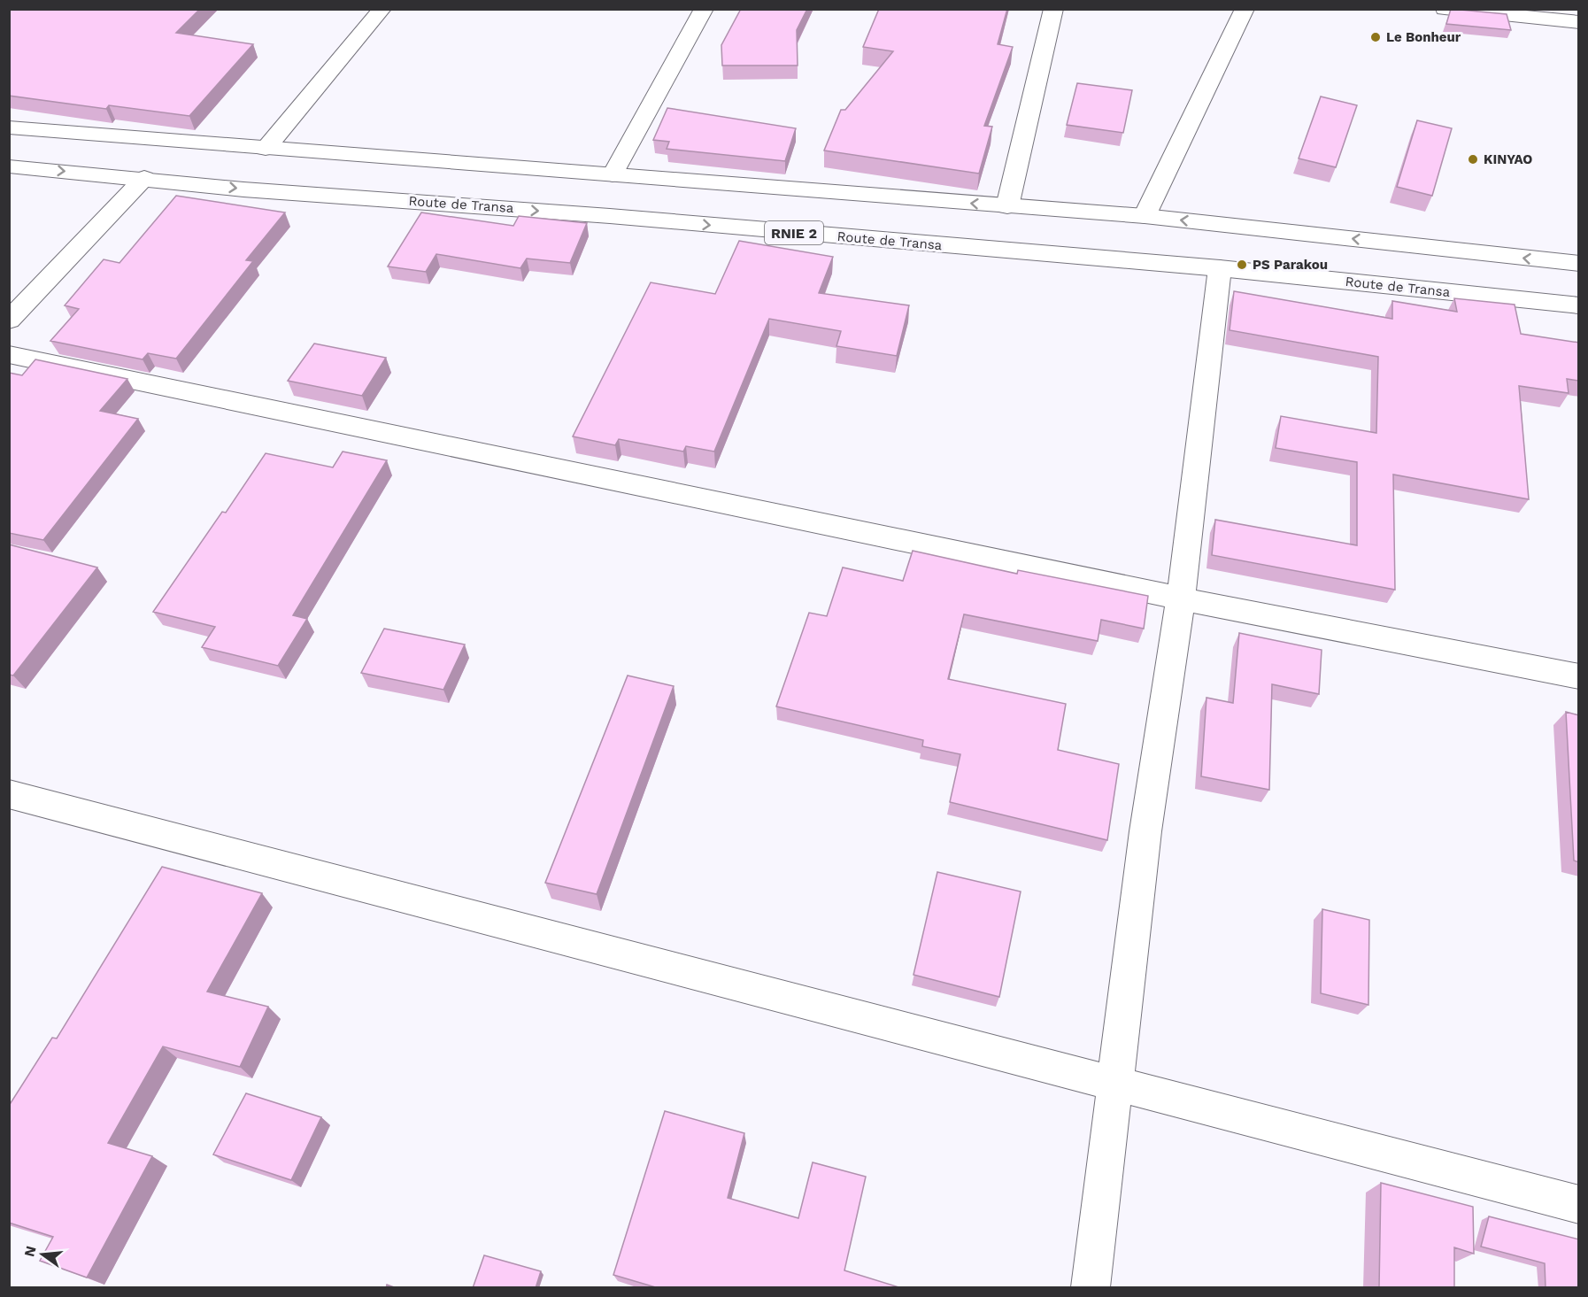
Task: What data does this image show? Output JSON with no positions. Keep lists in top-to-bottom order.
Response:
{
  "streets": {
    "street": ["Route de Transa", "RNIE 2"]
  },
  "places": ["Le Bonheur", "KINYAO", "PS Parakou"],
  "north": "left"
}
